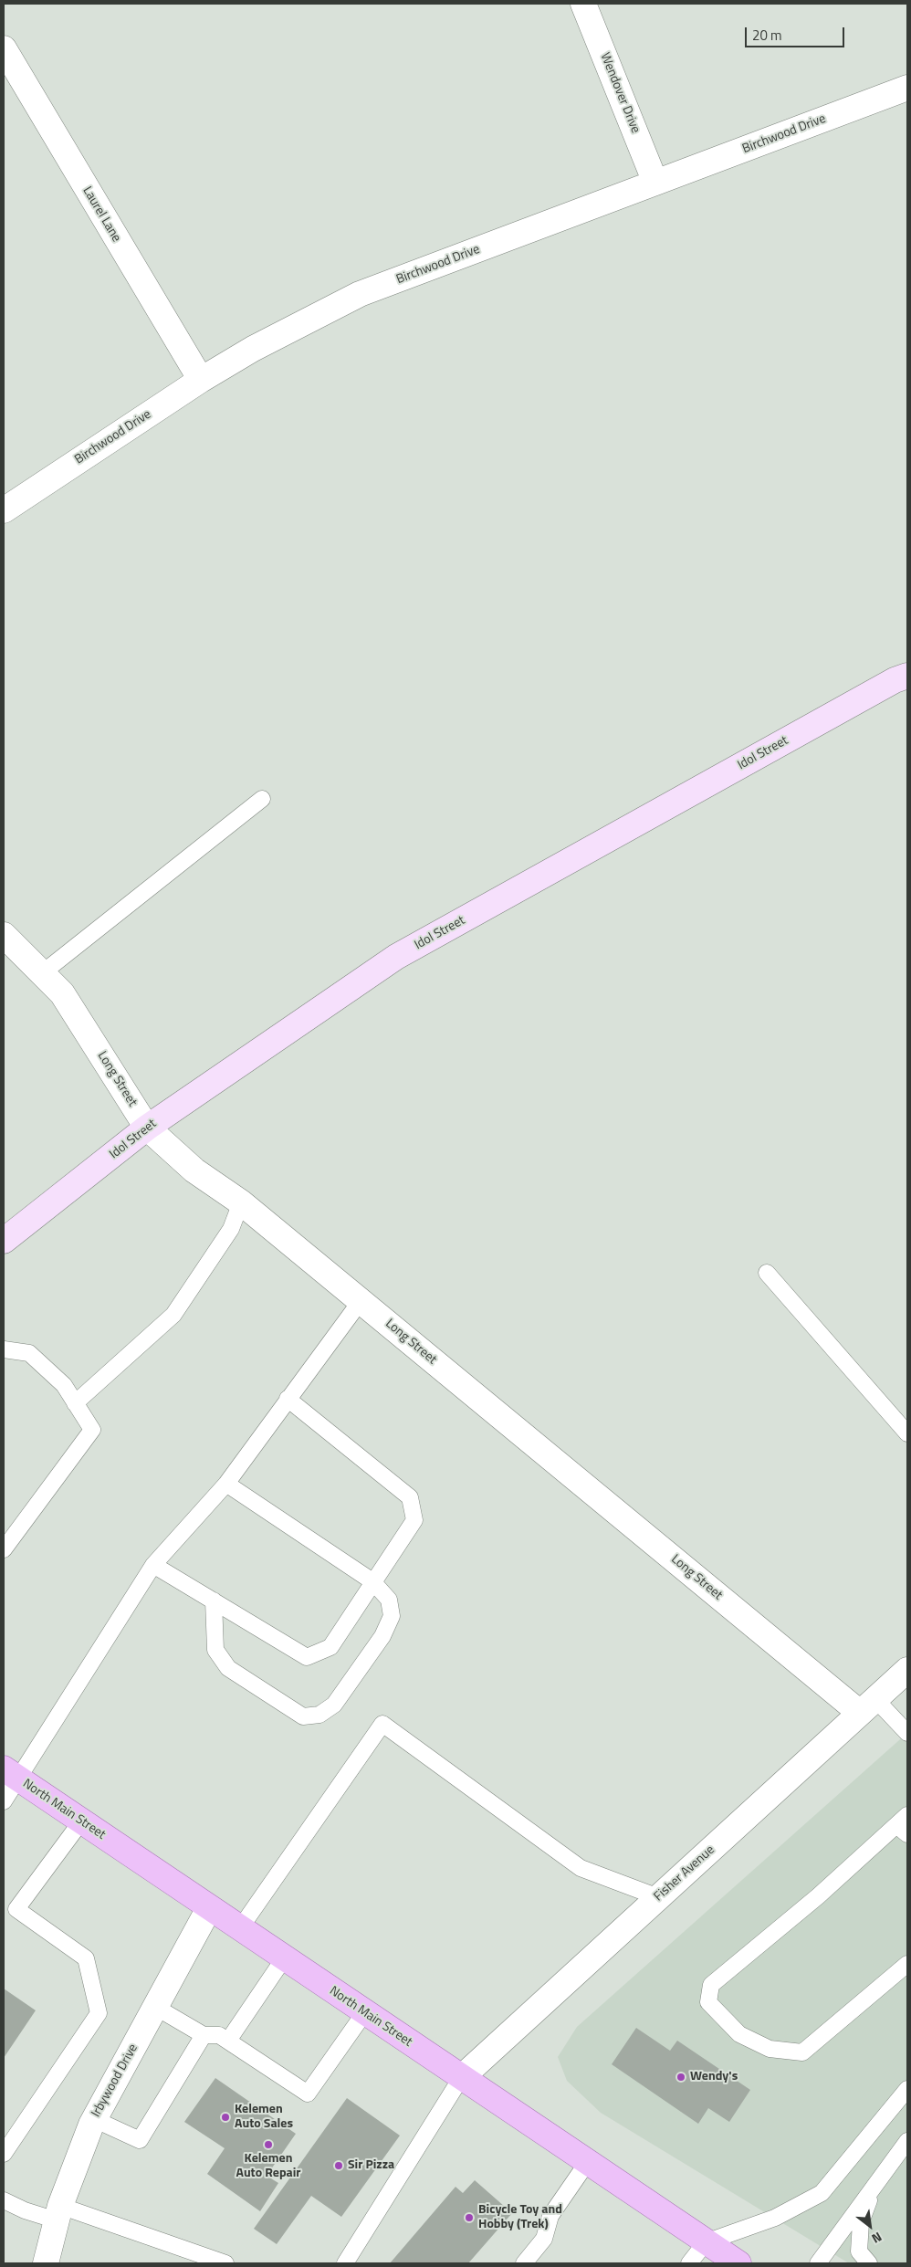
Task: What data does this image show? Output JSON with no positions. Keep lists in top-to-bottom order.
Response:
{
  "streets": {
    "main road": ["North Main Street"],
    "street": [
      "Wendover Drive",
      "Birchwood Drive",
      "Laurel Lane",
      "Idol Street",
      "Long Street",
      "Fisher Avenue",
      "Irbywood Drive"
    ]
  },
  "crossings": [
    ["Wendover Drive", "Birchwood Drive"],
    ["Birchwood Drive", "Laurel Lane"],
    ["Idol Street", "Long Street"],
    ["Long Street", "Fisher Avenue"],
    ["North Main Street", "Fisher Avenue"],
    ["North Main Street", "Irbywood Drive"]
  ],
  "places": [
    "Wendy's",
    "Kelemen Auto Sales",
    "Kelemen Auto Repair",
    "Sir Pizza",
    "Bicycle Toy and Hobby (Trek)"
  ],
  "scale_bar": "20 m",
  "north": "bottom right"
}
